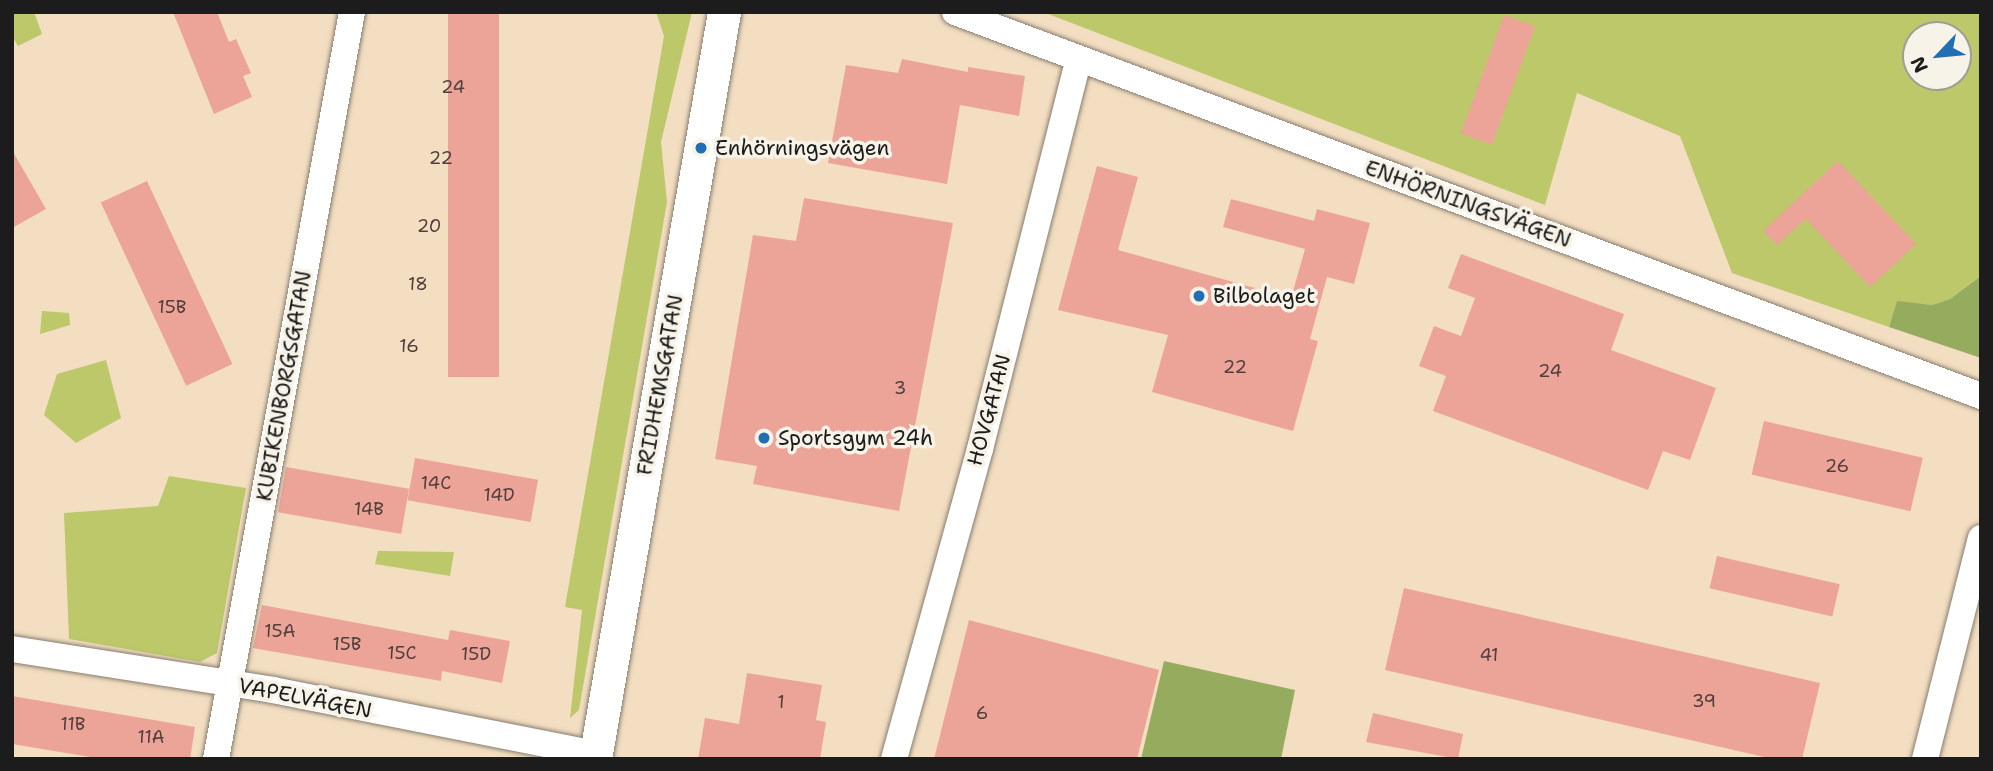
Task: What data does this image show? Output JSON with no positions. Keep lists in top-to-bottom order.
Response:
{
  "streets": {
    "street": [
      "ENHÖRNINGSVÄGEN",
      "FRIDHEMSGATAN",
      "KUBIKENBORGSGATAN",
      "HOVGATAN",
      "VAPELVÄGEN"
    ]
  },
  "crossings": [
    ["ENHÖRNINGSVÄGEN", "HOVGATAN"],
    ["FRIDHEMSGATAN", "VAPELVÄGEN"],
    ["KUBIKENBORGSGATAN", "VAPELVÄGEN"]
  ],
  "places": ["Enhörningsvägen", "Bilbolaget", "Sportsgym 24h"],
  "house_numbers": [
    "24",
    "22",
    "20",
    "18",
    "15B",
    "16",
    "22",
    "24",
    "3",
    "26",
    "14C",
    "14D",
    "14B",
    "15A",
    "15B",
    "15C",
    "15D",
    "41",
    "39",
    "1",
    "6",
    "11B",
    "11A"
  ],
  "north": "bottom left"
}
